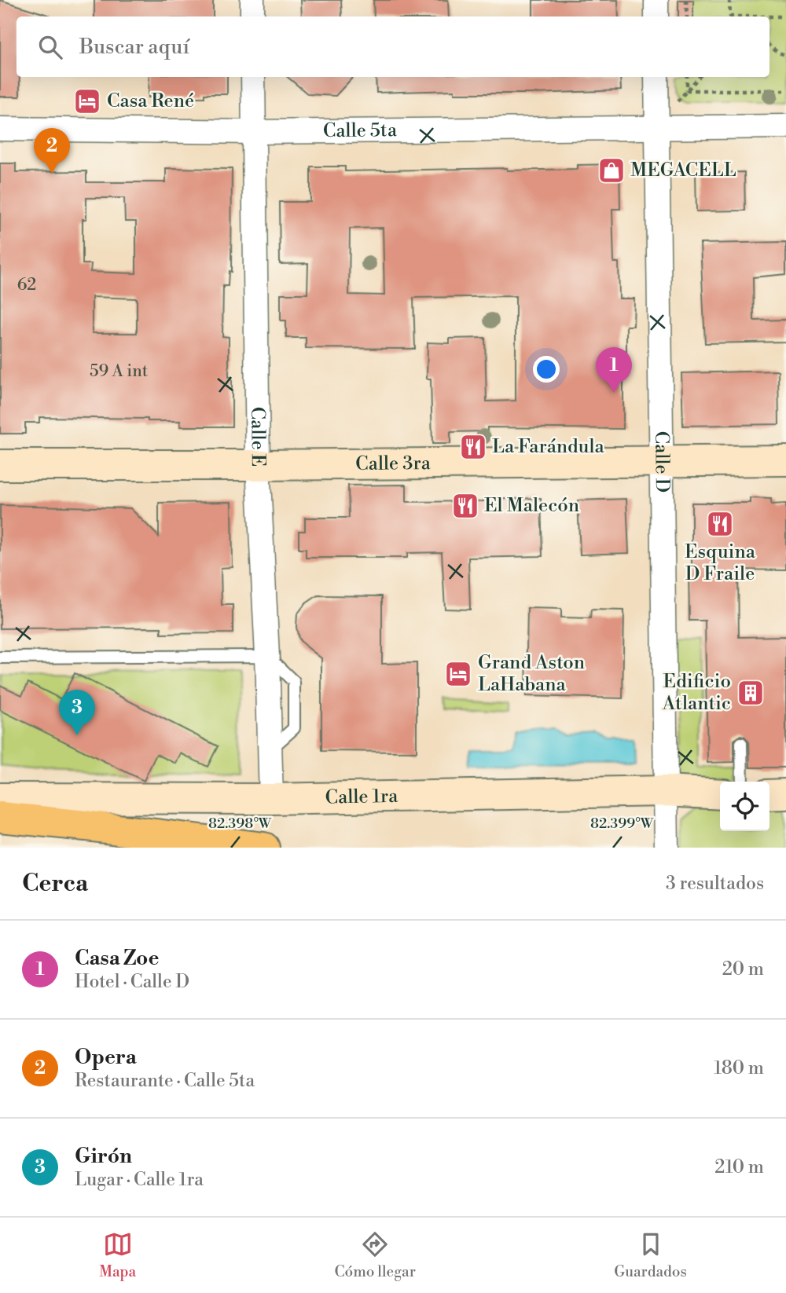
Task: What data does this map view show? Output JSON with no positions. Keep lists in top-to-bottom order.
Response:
{
  "streets": {
    "street": [
      "Calle 5ta",
      "Calle E",
      "Calle D",
      "Calle 3ra",
      "Calle 1ra"
    ]
  },
  "crossings": [
    ["Calle 5ta", "Calle E"],
    ["Calle 5ta", "Calle D"],
    ["Calle E", "Calle 3ra"],
    ["Calle E", "Calle 1ra"],
    ["Calle D", "Calle 3ra"],
    ["Calle D", "Calle 1ra"]
  ],
  "places": {
    "hotel": ["Casa René", "Grand Aston LaHabana"],
    "shop": ["MEGACELL"],
    "restaurant": ["La Farándula", "El Malecón", "Esquina D Fraile"],
    "building": ["Edificio Atlantic"]
  },
  "house_numbers": ["62", "59 A int"],
  "page": {
    "search": "Buscar aquí",
    "pins": ["2", "1", "3"],
    "heading": ["Cerca", "3 resultados"],
    "list": [
      {
        "mark": "1",
        "name": "Casa Zoe",
        "note": "Hotel · Calle D",
        "value": "20 m"
      },
      {
        "mark": "2",
        "name": "Opera",
        "note": "Restaurante · Calle 5ta",
        "value": "180 m"
      },
      {
        "mark": "3",
        "name": "Girón",
        "note": "Lugar · Calle 1ra",
        "value": "210 m"
      }
    ],
    "nav": ["Mapa", "Cómo llegar", "Guardados"]
  },
  "coordinates": ["82.398°W", "82.399°W"]
}
